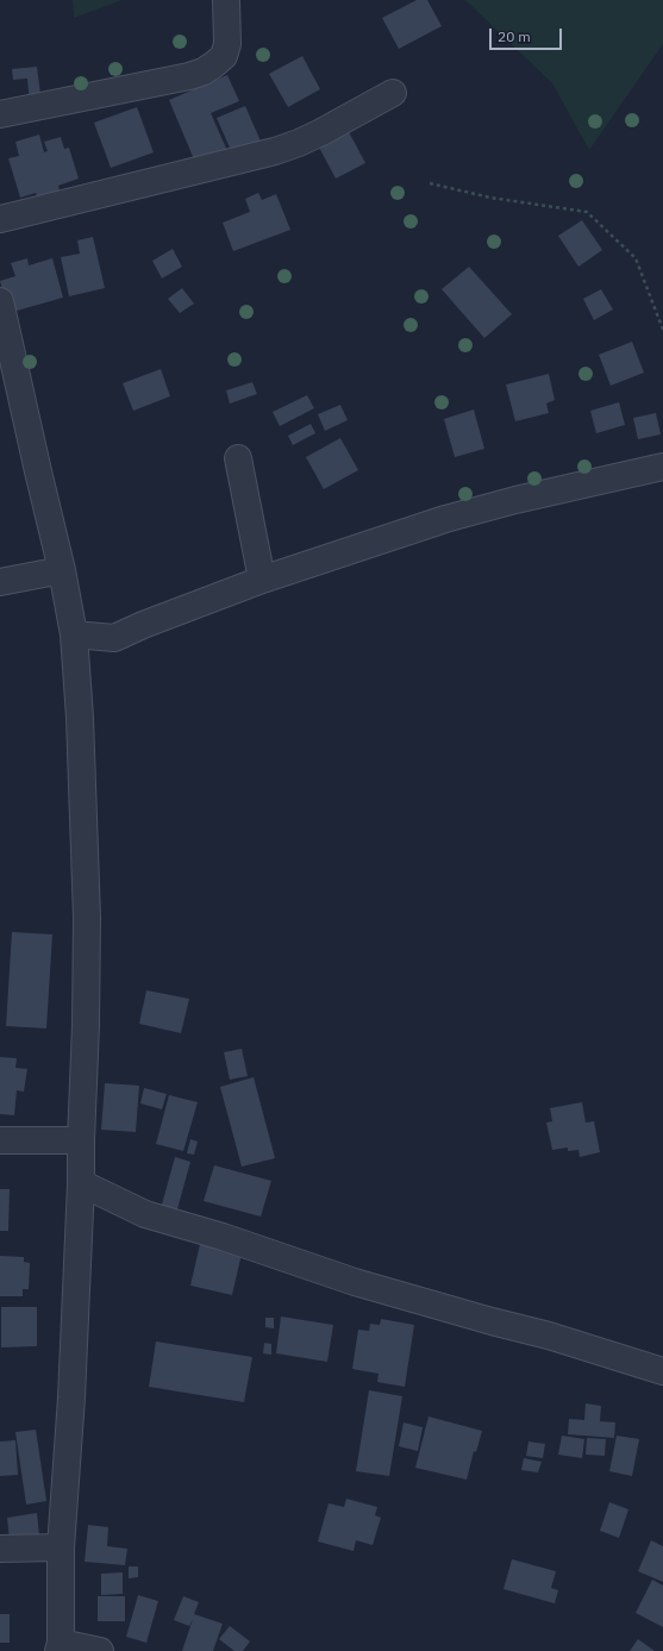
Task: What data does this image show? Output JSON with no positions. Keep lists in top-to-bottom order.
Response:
{
  "scale_bar": "20 m"
}
